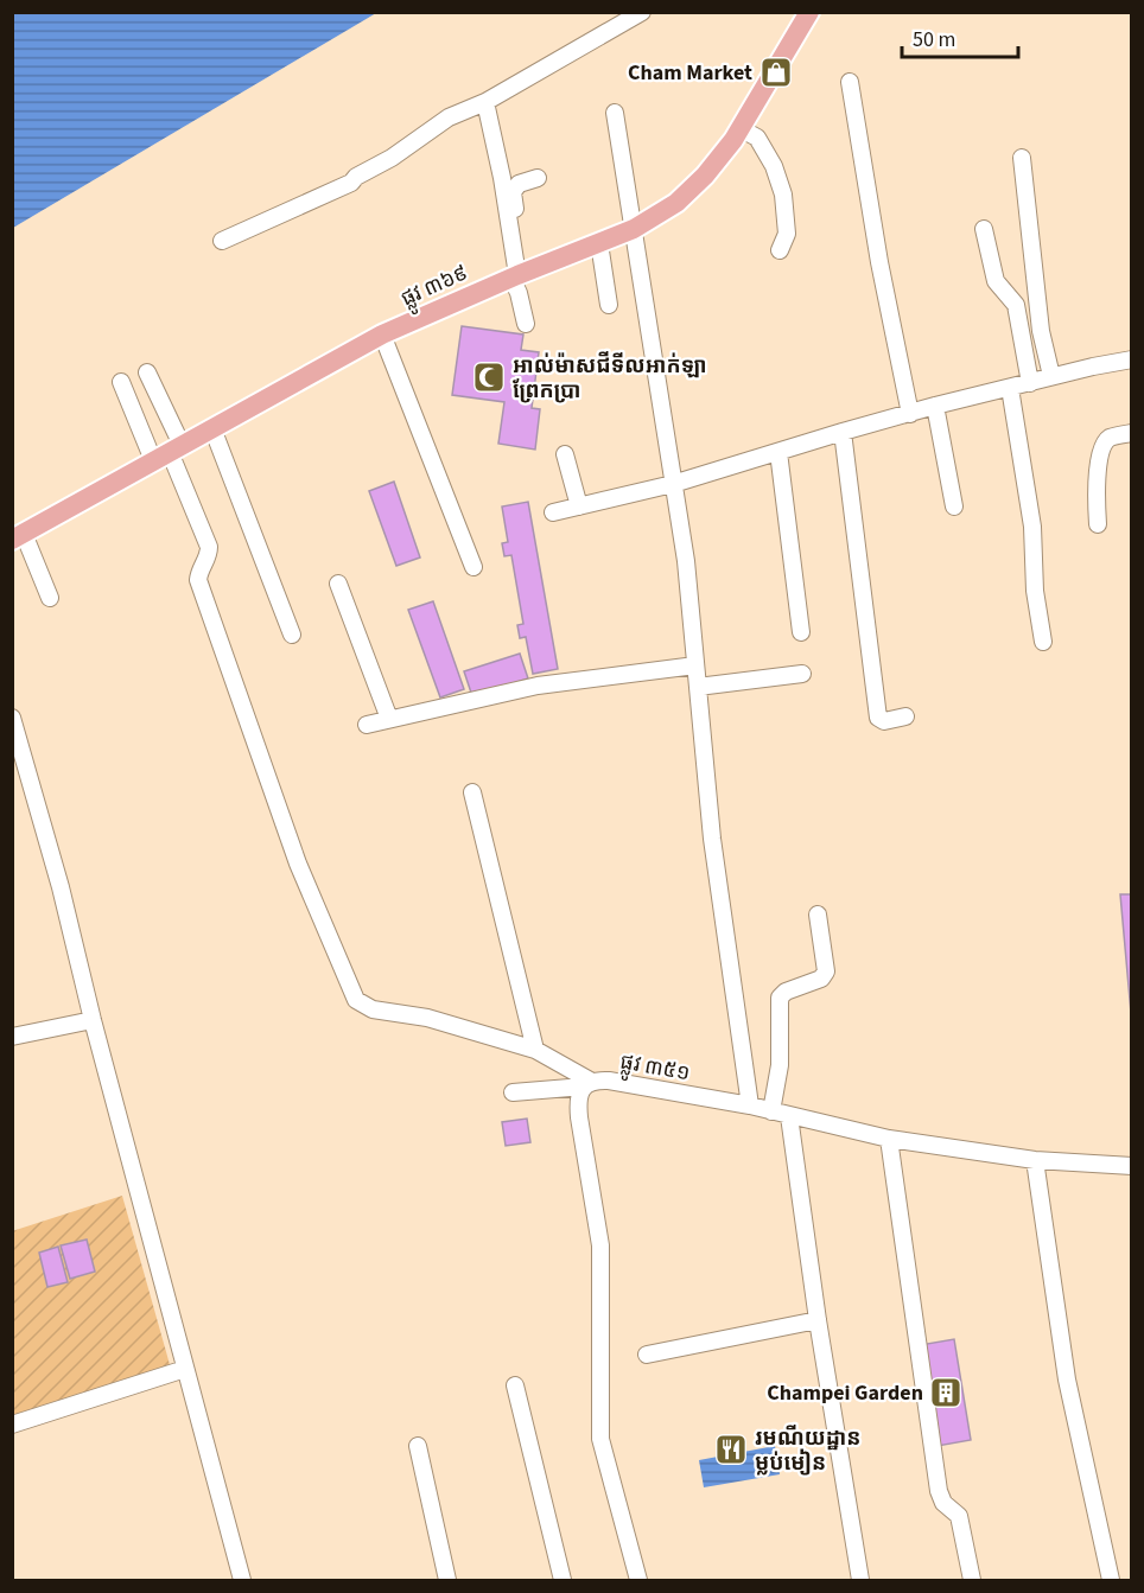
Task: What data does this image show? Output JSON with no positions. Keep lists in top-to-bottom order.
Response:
{
  "streets": {
    "main road": ["ផ្លូវ ៣៦៩"],
    "street": ["ផ្លូវ ៣៥១"]
  },
  "places": {
    "shop": ["Cham Market"],
    "mosque": ["អាល់ម៉ាសជីទីលអាក់ឡា ព្រែកប្រា"],
    "building": ["Champei Garden"],
    "restaurant": ["រមណីយដ្ឋាន ម្លប់មៀន"]
  },
  "scale_bar": "50 m"
}
